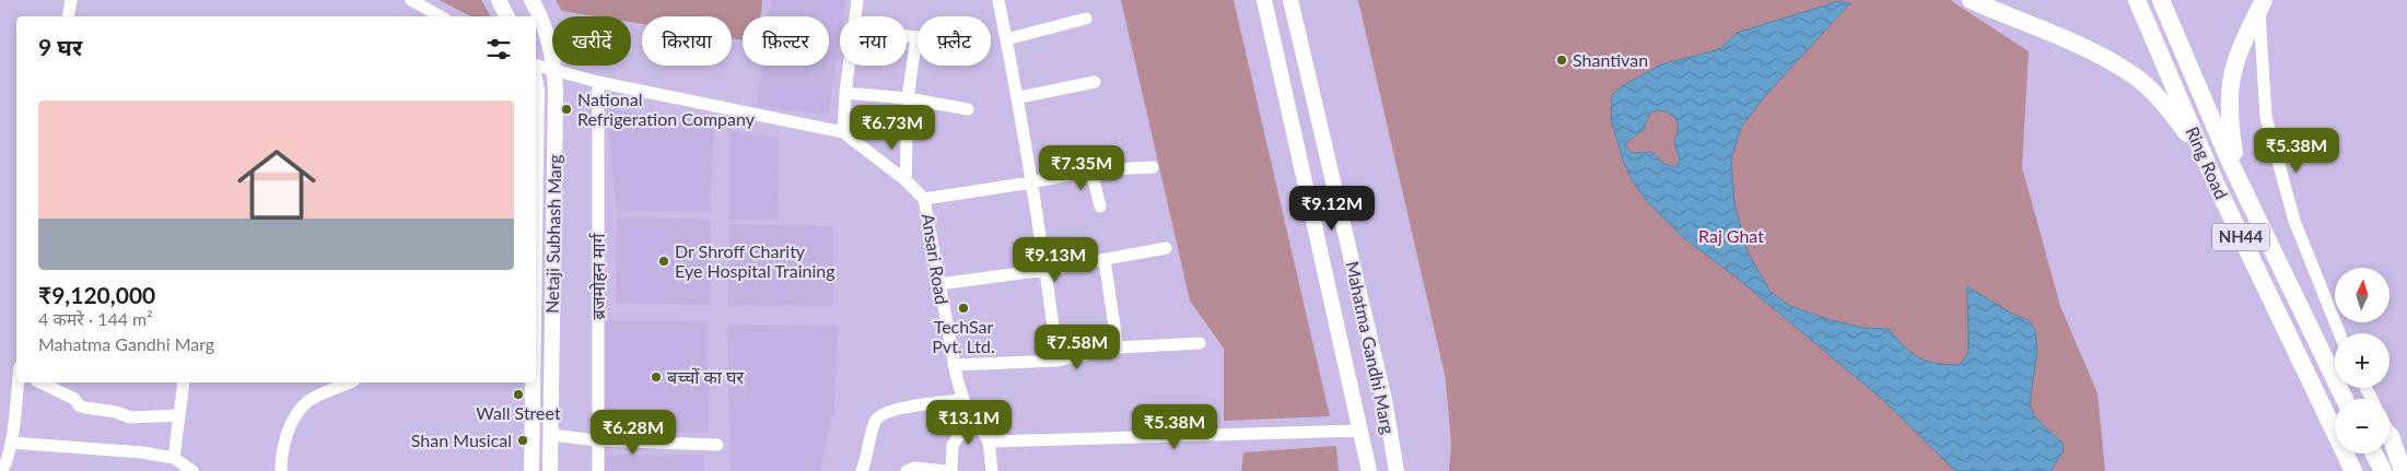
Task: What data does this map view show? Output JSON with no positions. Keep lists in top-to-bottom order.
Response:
{
  "streets": {
    "highway": ["Ring Road", "NH44"],
    "main road": ["Netaji Subhash Marg", "Mahatma Gandhi Marg"],
    "street": ["Ansari Road", "ब्रजमोहन मार्ग"]
  },
  "crossings": [
    ["Netaji Subhash Marg", "Ansari Road"],
    ["Ansari Road", "ब्रजमोहन मार्ग"]
  ],
  "parks": ["Raj Ghat"],
  "places": [
    "Shantivan",
    "National Refrigeration Company",
    "Dr Shroff Charity Eye Hospital Training",
    "TechSar Pvt. Ltd.",
    "बच्चों का घर",
    "Wall Street",
    "Shan Musical"
  ],
  "north": "top",
  "page": {
    "chip": [
      "खरीदें",
      "किराया",
      "फ़िल्टर",
      "नया",
      "फ़्लैट"
    ],
    "heading": "9 घर",
    "list": [
      {
        "name": "₹9,120,000",
        "note": "4 कमरे · 144 m² · Mahatma Gandhi Marg"
      }
    ],
    "price": [
      "₹6.73M",
      "₹5.38M",
      "₹7.35M",
      "₹9.12M",
      "₹9.13M",
      "₹7.58M",
      "₹13.1M",
      "₹5.38M",
      "₹6.28M"
    ],
    "map_buttons": ["+", "−"]
  }
}
